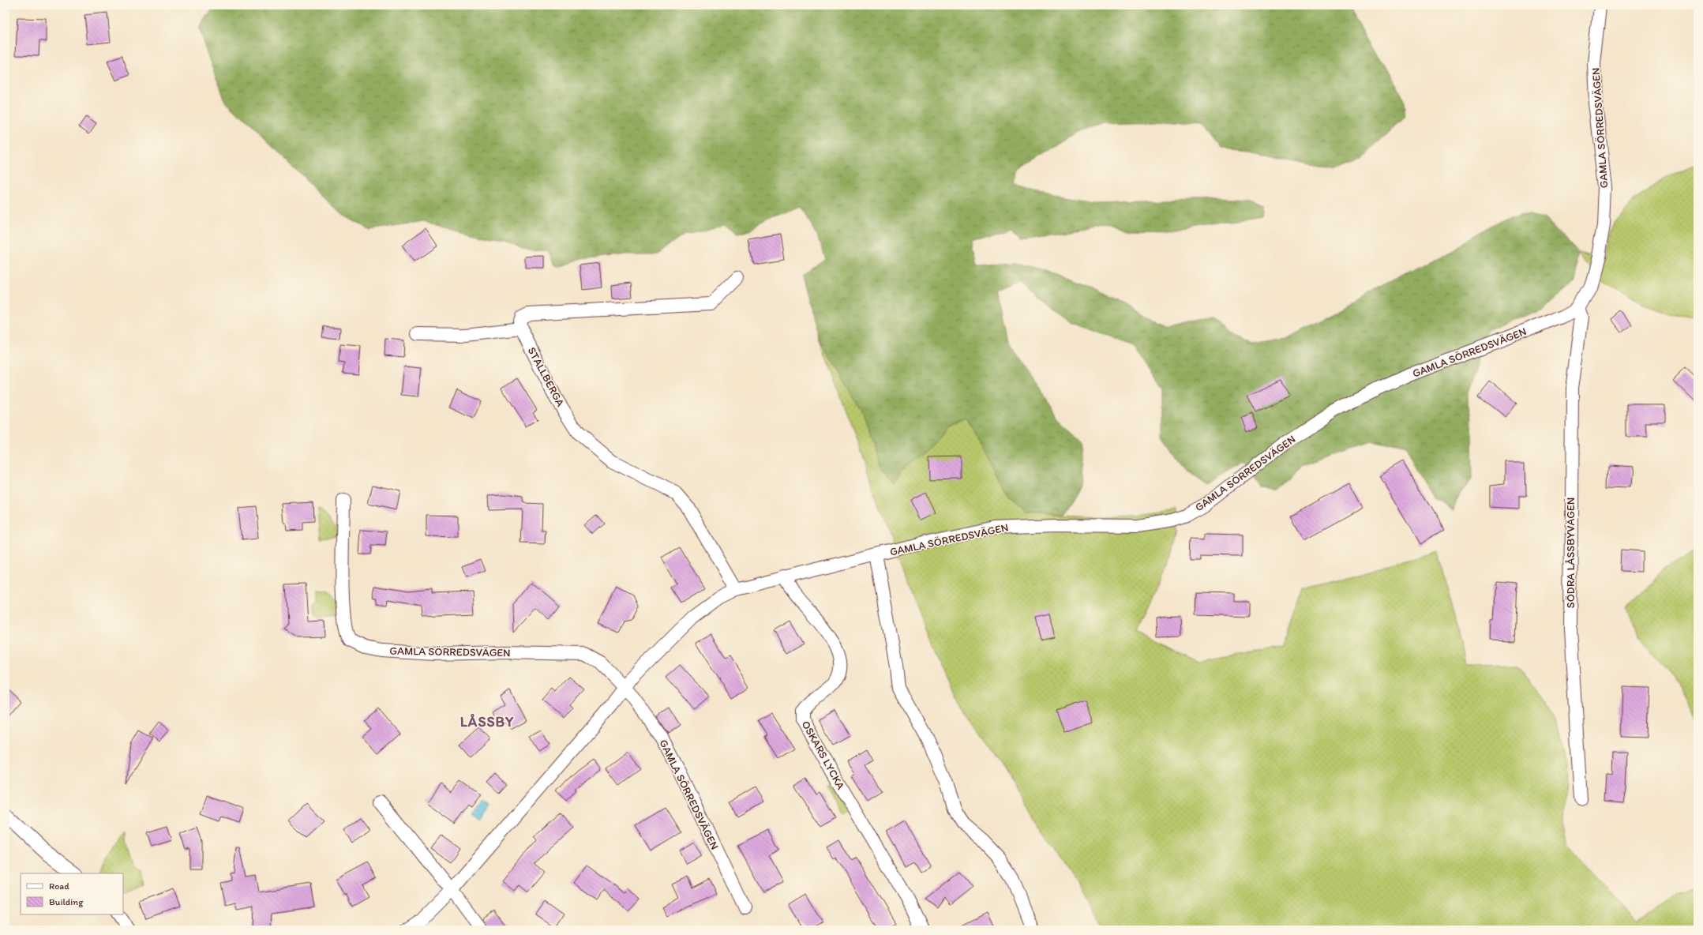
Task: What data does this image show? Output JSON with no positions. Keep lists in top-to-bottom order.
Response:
{
  "streets": {
    "street": [
      "GAMLA SÖRREDSVÄGEN",
      "STALLBERGA",
      "SÖDRA LÅSSBYVÄGEN",
      "OSKARS LYCKA"
    ]
  },
  "crossings": [
    ["GAMLA SÖRREDSVÄGEN", "STALLBERGA"],
    ["GAMLA SÖRREDSVÄGEN", "SÖDRA LÅSSBYVÄGEN"],
    ["GAMLA SÖRREDSVÄGEN", "OSKARS LYCKA"]
  ],
  "districts": ["LÅSSBY"],
  "legend": ["Road", "Building"]
}
